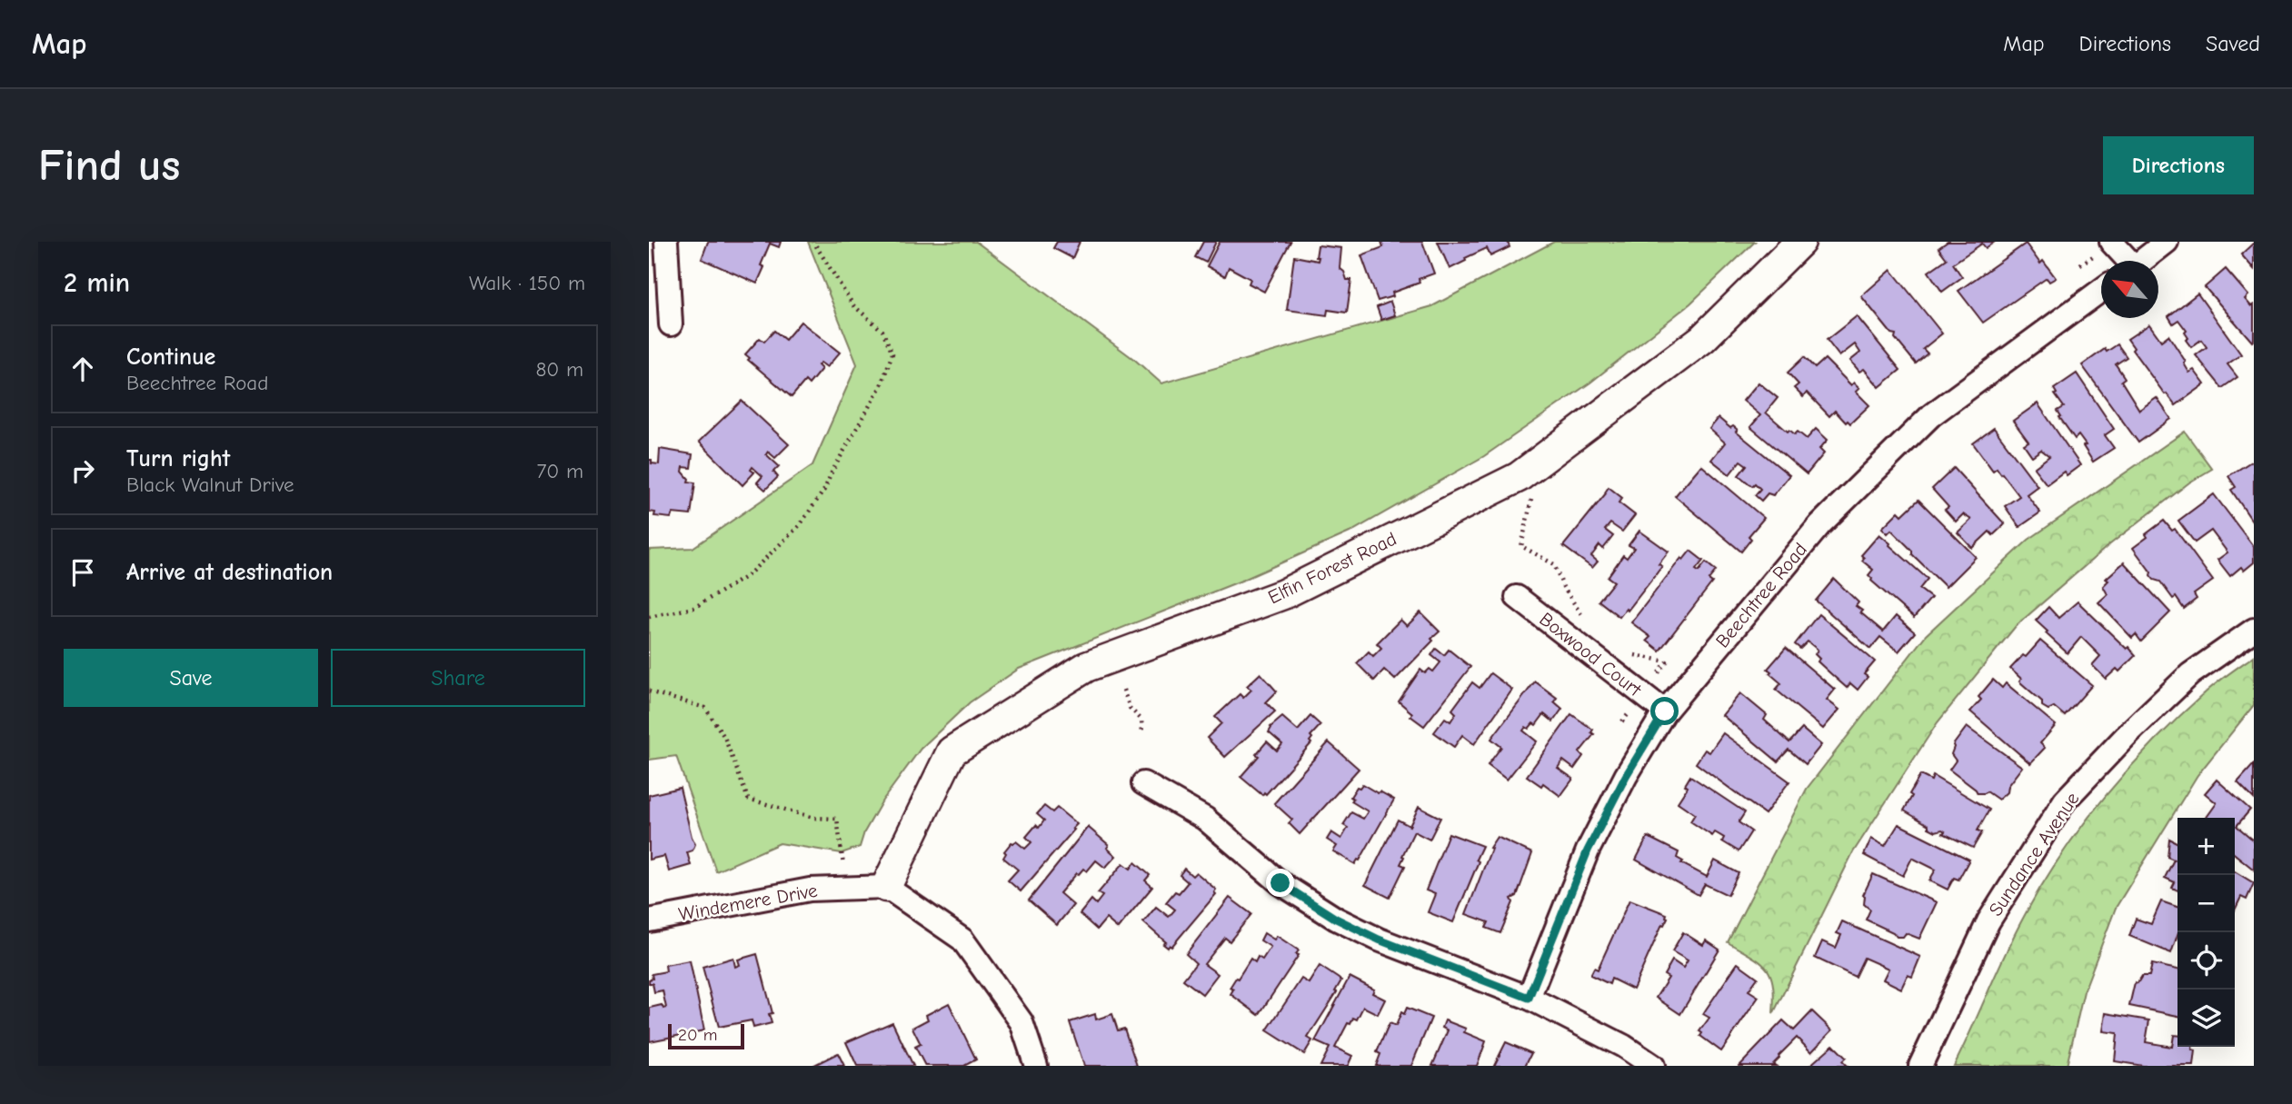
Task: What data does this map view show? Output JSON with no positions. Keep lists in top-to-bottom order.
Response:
{
  "streets": {
    "street": [
      "Elfin Forest Road",
      "Beechtree Road",
      "Boxwood Court",
      "Sundance Avenue",
      "Windemere Drive"
    ]
  },
  "crossings": [
    ["Elfin Forest Road", "Windemere Drive"],
    ["Beechtree Road", "Boxwood Court"]
  ],
  "scale_bar": "20 m",
  "north": "top left",
  "page": {
    "header": "Map",
    "nav": ["Map", "Directions", "Saved"],
    "buttons": [
      "Directions",
      ["Save", "Share"]
    ],
    "title": "Find us",
    "heading": ["2 min", "Walk · 150 m"],
    "list": [
      ["Continue", "Beechtree Road", "80 m"],
      ["Turn right", "Black Walnut Drive", "70 m"],
      "Arrive at destination"
    ],
    "map_buttons": ["+", "−"],
    "scale": "20 m"
  }
}
